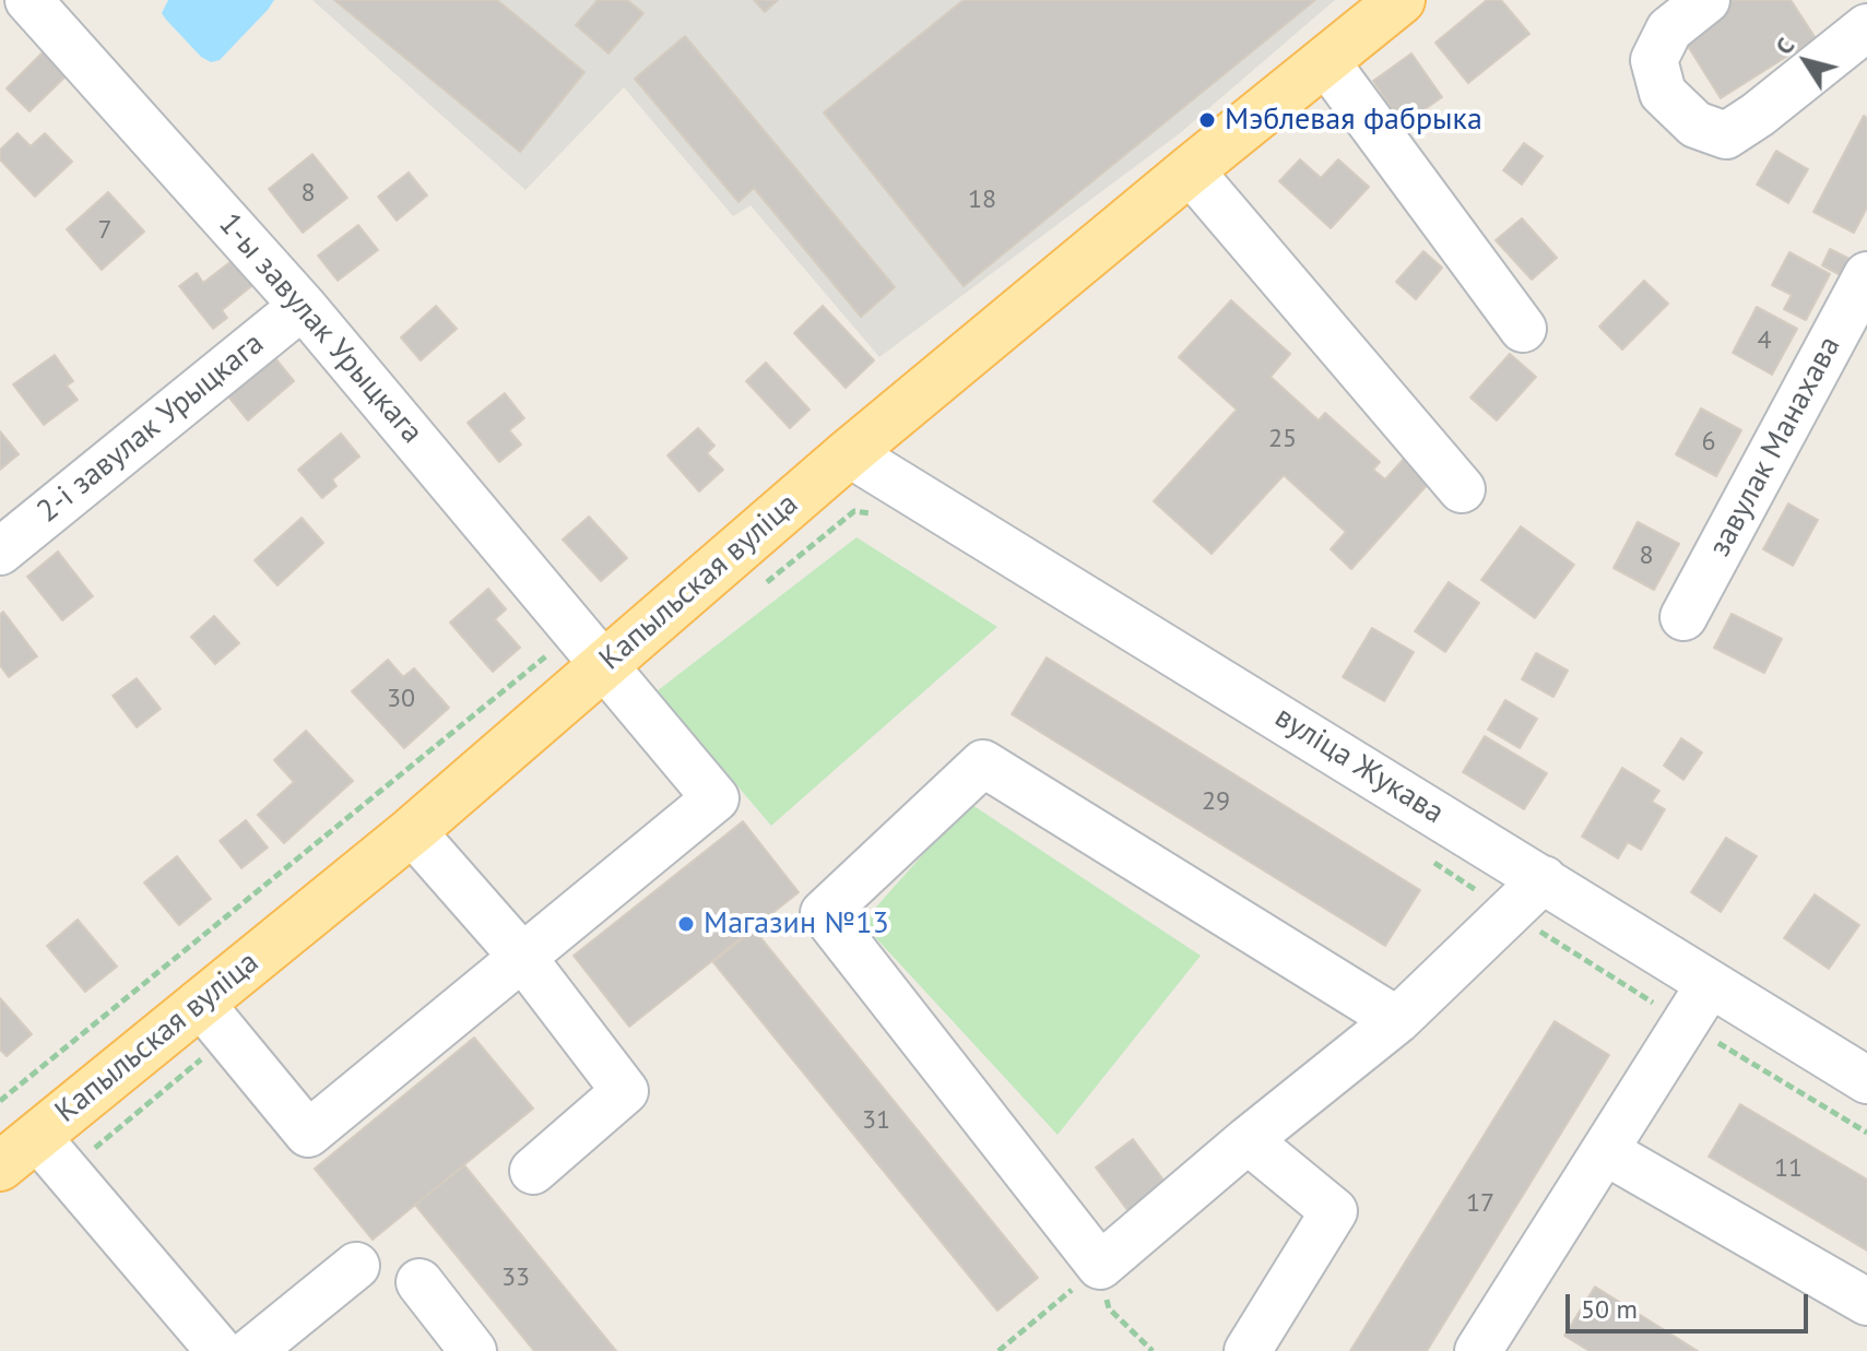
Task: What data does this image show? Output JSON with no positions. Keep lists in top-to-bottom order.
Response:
{
  "streets": {
    "main road": ["Капыльская вуліца"],
    "street": [
      "1-ы завулак Урыцкага",
      "2-і завулак Урыцкага",
      "завулак Манахава",
      "вуліца Жукава"
    ]
  },
  "crossings": [
    ["1-ы завулак Урыцкага", "2-і завулак Урыцкага"],
    ["1-ы завулак Урыцкага", "Капыльская вуліца"],
    ["Капыльская вуліца", "вуліца Жукава"]
  ],
  "places": ["Мэблевая фабрыка", "Магазин №13"],
  "house_numbers": [
    "8",
    "18",
    "7",
    "4",
    "25",
    "6",
    "8",
    "30",
    "29",
    "31",
    "11",
    "17",
    "33"
  ],
  "scale_bar": "50 m",
  "north": "top left"
}
